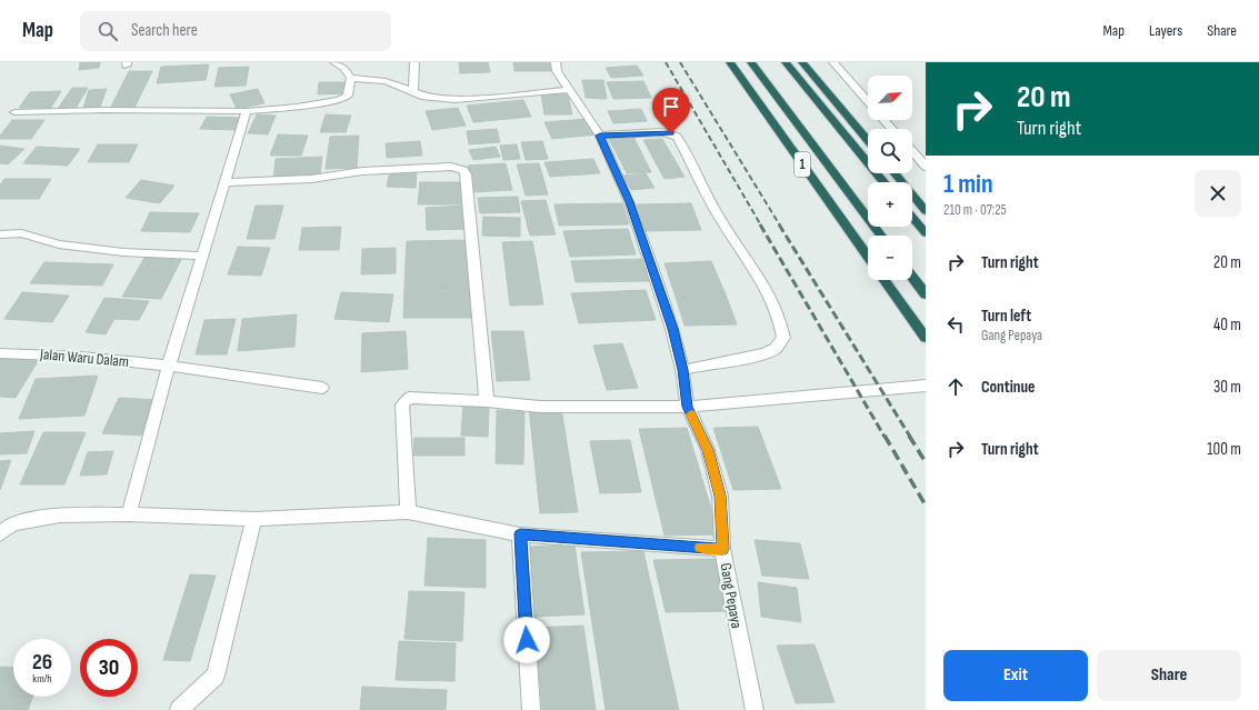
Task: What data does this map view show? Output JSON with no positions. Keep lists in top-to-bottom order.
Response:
{
  "streets": {
    "highway": ["1"],
    "street": ["Jalan Waru Dalam", "Gang Pepaya"]
  },
  "north": "top right",
  "page": {
    "header": "Map",
    "search": "Search here",
    "nav": ["Map", "Layers", "Share"],
    "turn": ["20 m", "Turn right"],
    "map_buttons": ["+", "−"],
    "heading": ["1 min", "210 m · 07:25"],
    "list": [
      {
        "name": "Turn right",
        "value": "20 m"
      },
      {
        "name": "Turn left",
        "note": "Gang Pepaya",
        "value": "40 m"
      },
      {
        "name": "Continue",
        "value": "30 m"
      },
      {
        "name": "Turn right",
        "value": "100 m"
      }
    ],
    "speed": "26 km/h",
    "limit": "30",
    "buttons": ["Exit", "Share"]
  }
}
